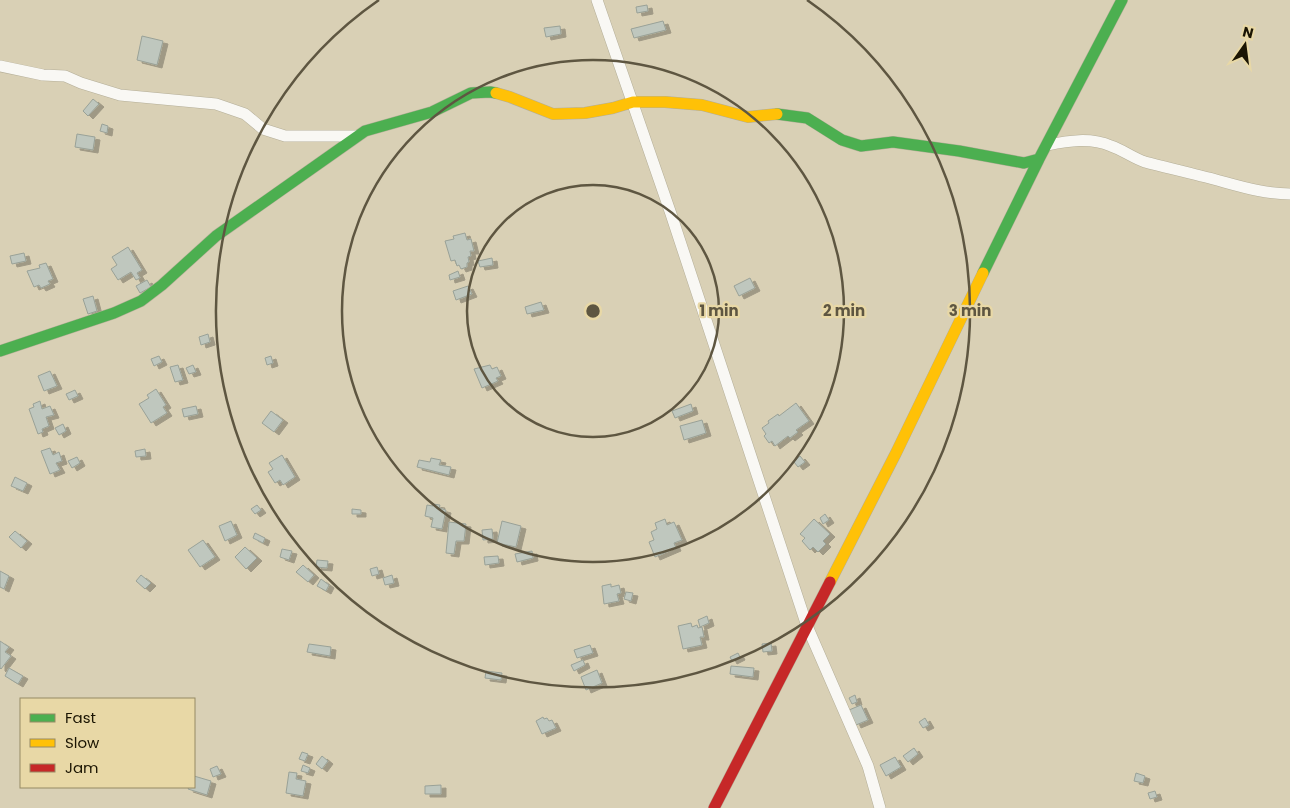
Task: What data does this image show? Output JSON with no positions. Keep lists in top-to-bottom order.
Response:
{
  "legend": ["Fast", "Slow", "Jam"],
  "north": "top",
  "rings": ["1 min", "2 min", "3 min"]
}
